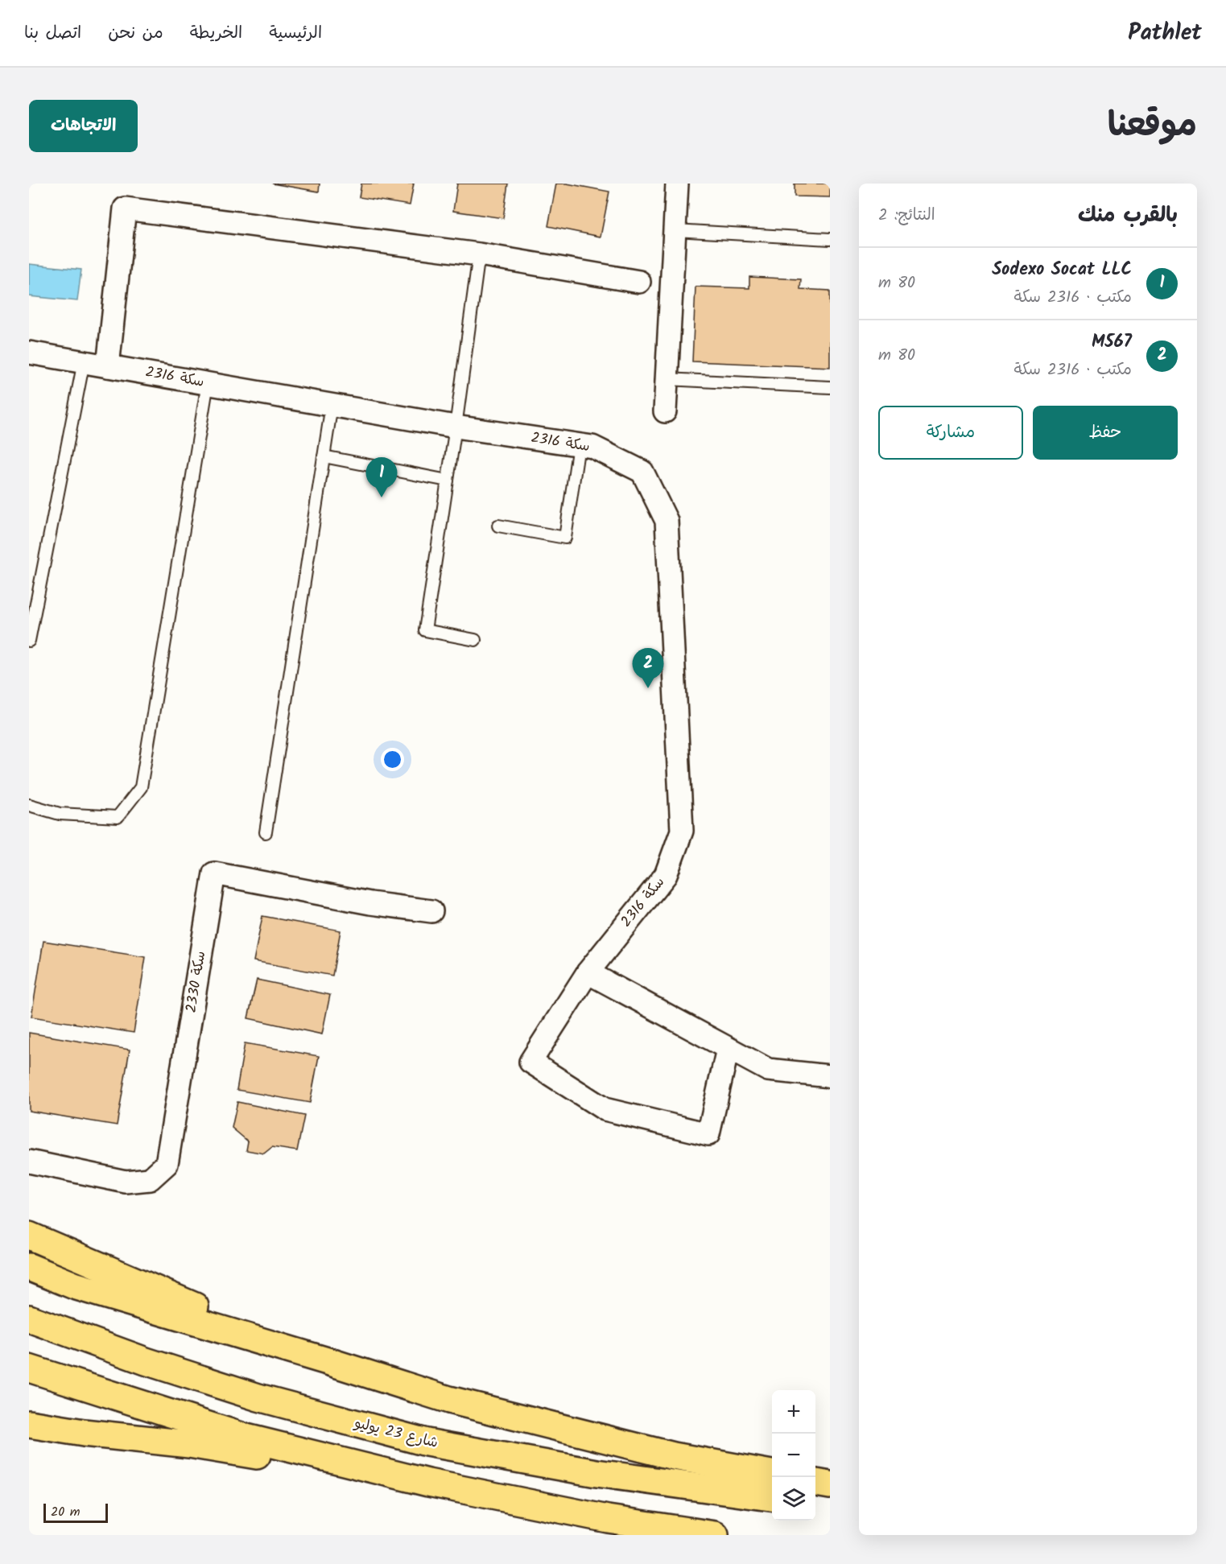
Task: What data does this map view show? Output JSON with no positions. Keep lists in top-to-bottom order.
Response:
{
  "streets": {
    "main road": ["شارع 23 يوليو"],
    "street": ["2316 سكة", "سكة 2330"]
  },
  "scale_bar": "20 m",
  "page": {
    "header": "Pathlet",
    "nav": [
      "الرئيسية",
      "الخريطة",
      "من نحن",
      "اتصل بنا"
    ],
    "title": "موقعنا",
    "buttons": [
      "الاتجاهات",
      ["حفظ", "مشاركة"]
    ],
    "heading": ["بالقرب منك", "النتائج: 2"],
    "list": [
      {
        "mark": "1",
        "name": "Sodexo Socat LLC",
        "note": "مكتب · 2316 سكة",
        "value": "80 m"
      },
      {
        "mark": "2",
        "name": "M567",
        "note": "مكتب · 2316 سكة",
        "value": "80 m"
      }
    ],
    "pins": ["1", "2"],
    "map_buttons": ["+", "−"],
    "scale": "20 m"
  }
}
